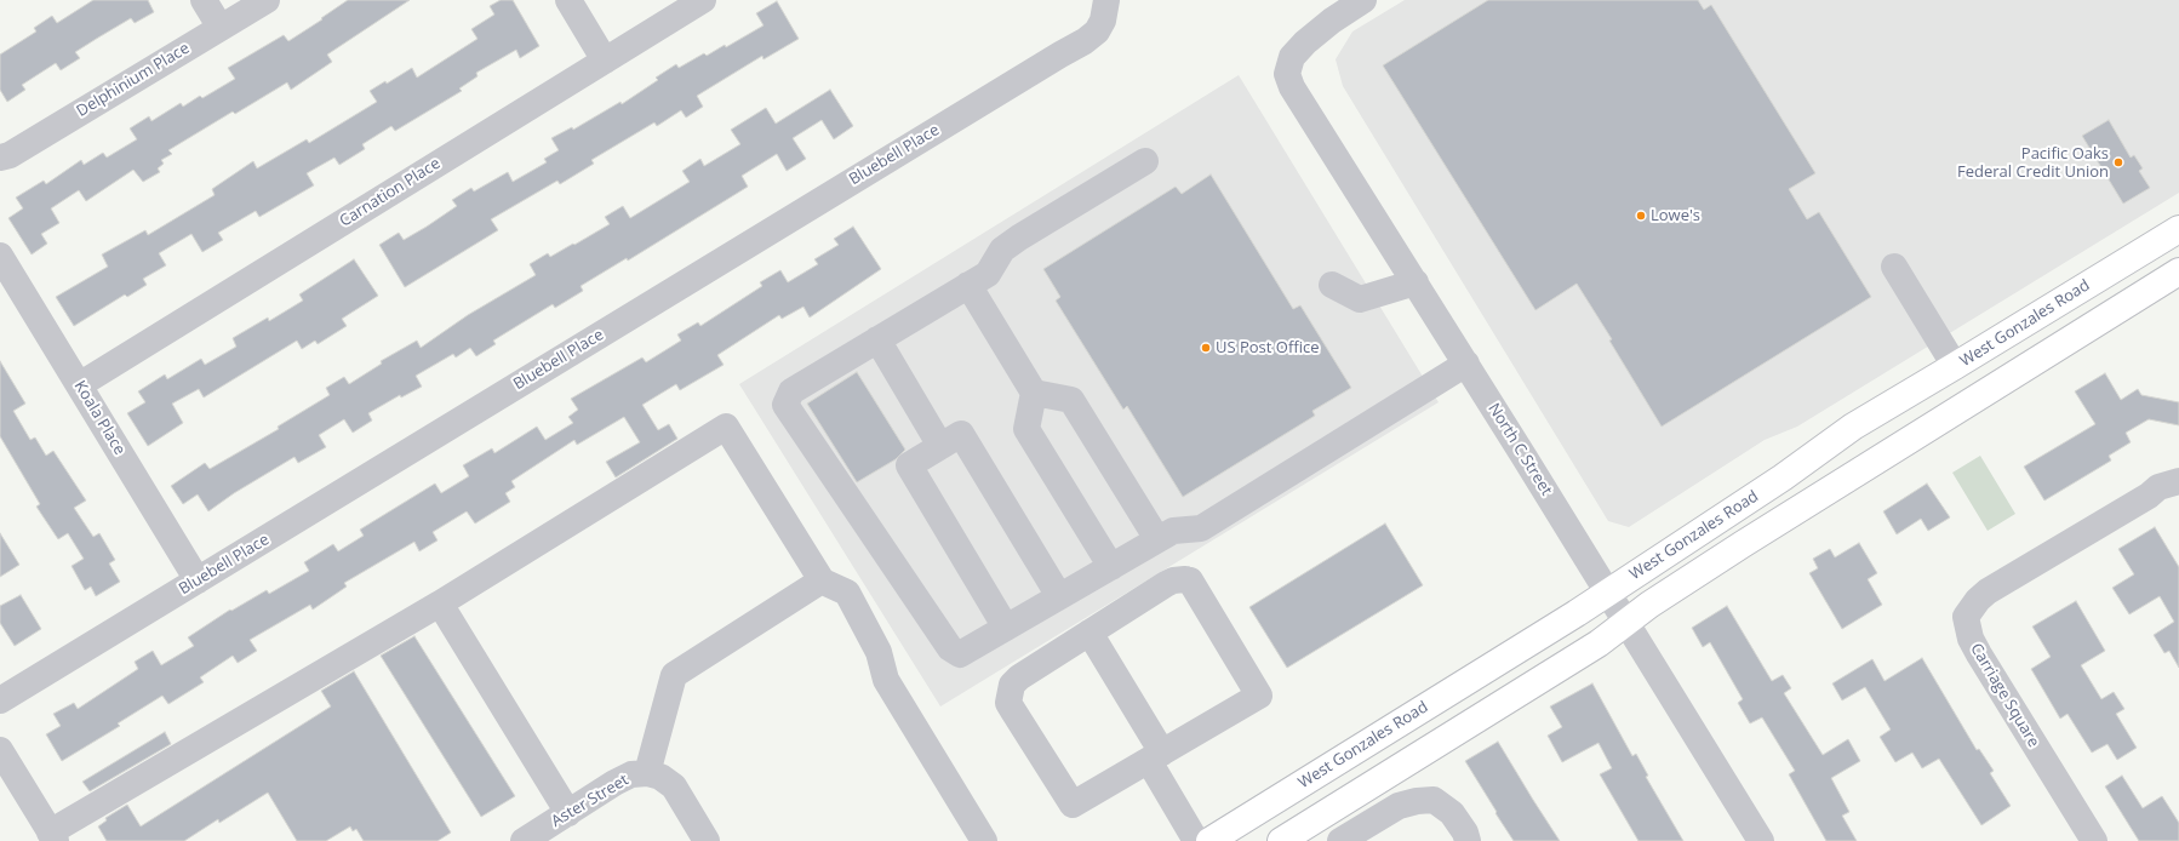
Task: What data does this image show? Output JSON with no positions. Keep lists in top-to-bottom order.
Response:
{
  "streets": {
    "main road": ["West Gonzales Road"],
    "street": [
      "Delphinium Place",
      "Bluebell Place",
      "Carnation Place",
      "Koala Place",
      "North C Street",
      "Carriage Square",
      "Aster Street"
    ]
  },
  "crossings": [
    ["Bluebell Place", "Koala Place"],
    ["Carnation Place", "Koala Place"],
    ["West Gonzales Road", "North C Street"]
  ],
  "places": ["Pacific Oaks Federal Credit Union", "Lowe's", "US Post Office"]
}
